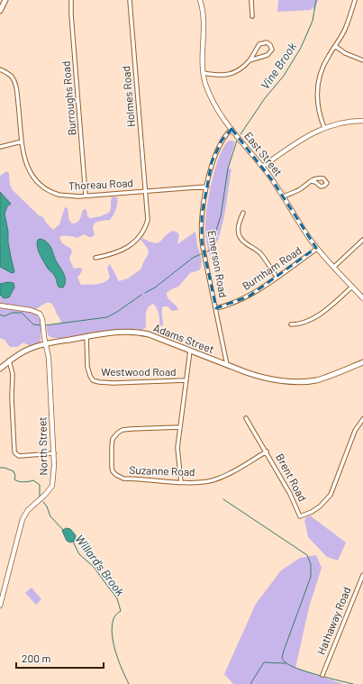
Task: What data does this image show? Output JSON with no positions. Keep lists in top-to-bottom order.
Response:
{
  "streets": {
    "main road": ["Adams Street"],
    "street": [
      "Holmes Road",
      "Burroughs Road",
      "East Street",
      "Thoreau Road",
      "Emerson Road",
      "Burnham Road",
      "Westwood Road",
      "North Street",
      "Suzanne Road",
      "Brent Road",
      "Hathaway Road"
    ]
  },
  "crossings": [
    ["Holmes Road", "Thoreau Road"],
    ["Burroughs Road", "Thoreau Road"],
    ["East Street", "Emerson Road"],
    ["East Street", "Burnham Road"],
    ["Thoreau Road", "Emerson Road"],
    ["Emerson Road", "Burnham Road"],
    ["Emerson Road", "Adams Street"],
    ["Adams Street", "Westwood Road"],
    ["Adams Street", "North Street"],
    ["Suzanne Road", "Brent Road"]
  ],
  "water": ["Vine Brook", "Willard's Brook"],
  "scale_bar": "200 m"
}
